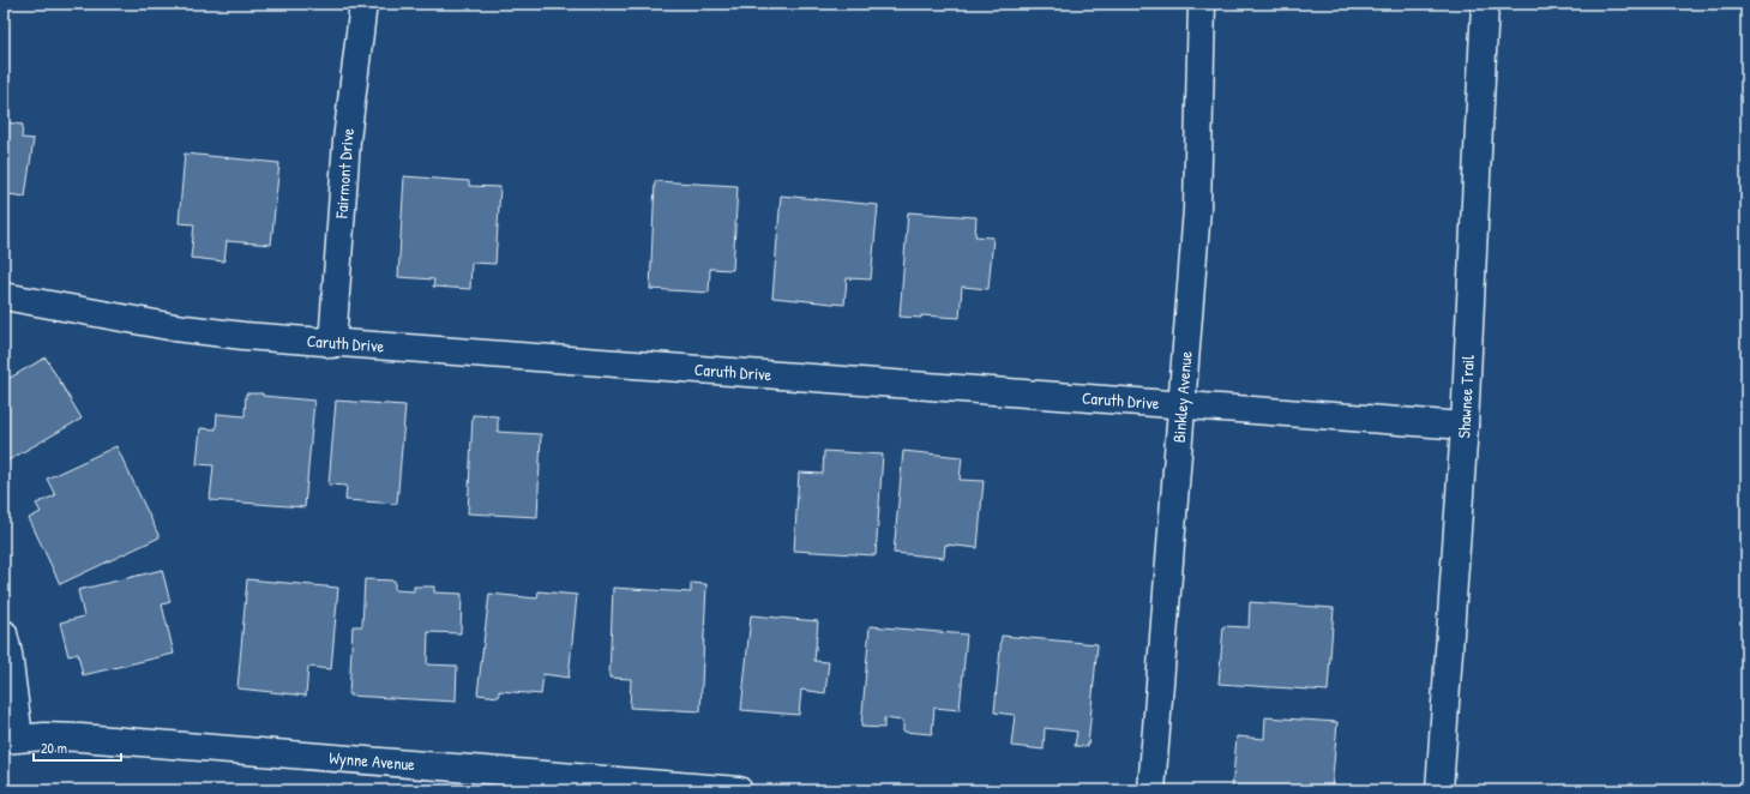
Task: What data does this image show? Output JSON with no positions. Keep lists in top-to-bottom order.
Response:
{
  "streets": {
    "street": [
      "Fairmont Drive",
      "Caruth Drive",
      "Binkley Avenue",
      "Shawnee Trail",
      "Wynne Avenue"
    ]
  },
  "crossings": [
    ["Fairmont Drive", "Caruth Drive"],
    ["Caruth Drive", "Binkley Avenue"],
    ["Caruth Drive", "Shawnee Trail"]
  ],
  "scale_bar": "20 m"
}
